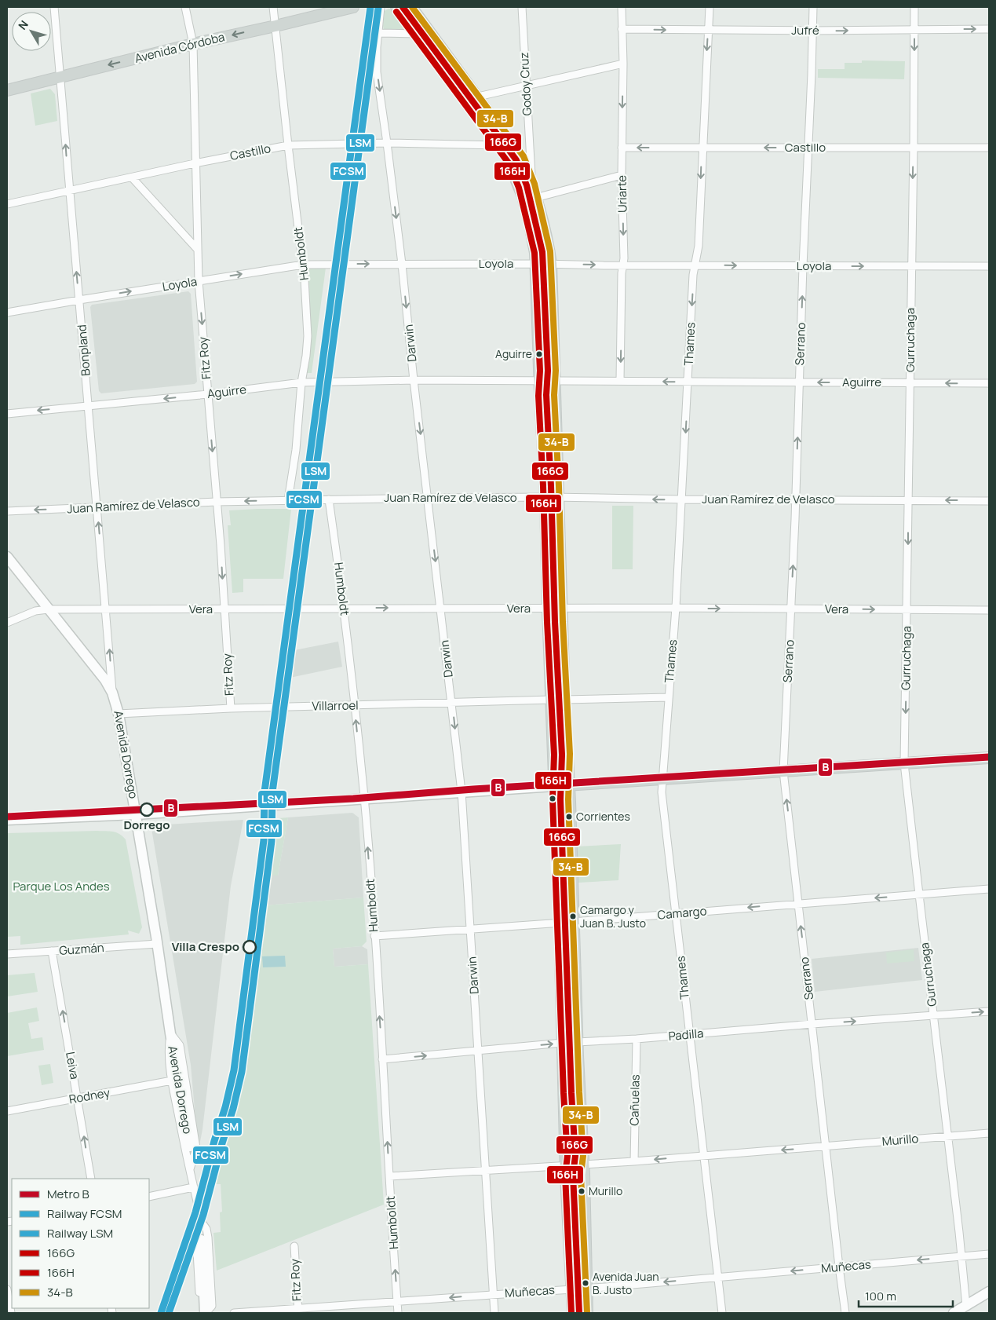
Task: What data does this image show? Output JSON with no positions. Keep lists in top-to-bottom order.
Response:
{
  "streets": {
    "main road": ["Avenida Córdoba", "Avenida Dorrego"],
    "street": [
      "Jufré",
      "Godoy Cruz",
      "Castillo",
      "Uriarte",
      "Humboldt",
      "Loyola",
      "Gurruchaga",
      "Darwin",
      "Thames",
      "Serrano",
      "Bonpland",
      "Fitz Roy",
      "Aguirre",
      "Juan Ramírez de Velasco",
      "Vera",
      "Villarroel",
      "Camargo",
      "Guzmán",
      "Padilla",
      "Leiva",
      "Rodney",
      "Cañuelas",
      "Murillo",
      "Muñecas"
    ]
  },
  "crossings": [
    ["Jufré", "Uriarte"],
    ["Jufré", "Gurruchaga"],
    ["Jufré", "Thames"],
    ["Jufré", "Serrano"],
    ["Avenida Córdoba", "Humboldt"],
    ["Avenida Córdoba", "Bonpland"],
    ["Avenida Córdoba", "Fitz Roy"],
    ["Castillo", "Uriarte"],
    ["Castillo", "Humboldt"],
    ["Castillo", "Gurruchaga"],
    ["Castillo", "Darwin"],
    ["Castillo", "Thames"],
    ["Castillo", "Serrano"],
    ["Castillo", "Bonpland"],
    ["Castillo", "Fitz Roy"],
    ["Uriarte", "Loyola"],
    ["Uriarte", "Aguirre"],
    ["Humboldt", "Loyola"],
    ["Humboldt", "Aguirre"],
    ["Humboldt", "Juan Ramírez de Velasco"],
    ["Humboldt", "Vera"],
    ["Humboldt", "Villarroel"],
    ["Humboldt", "Camargo"],
    ["Humboldt", "Padilla"],
    ["Humboldt", "Murillo"],
    ["Humboldt", "Muñecas"],
    ["Loyola", "Gurruchaga"],
    ["Loyola", "Darwin"],
    ["Loyola", "Thames"],
    ["Loyola", "Serrano"],
    ["Loyola", "Bonpland"],
    ["Loyola", "Fitz Roy"],
    ["Gurruchaga", "Aguirre"],
    ["Gurruchaga", "Juan Ramírez de Velasco"],
    ["Gurruchaga", "Vera"],
    ["Gurruchaga", "Camargo"],
    ["Gurruchaga", "Padilla"],
    ["Gurruchaga", "Murillo"],
    ["Gurruchaga", "Muñecas"],
    ["Darwin", "Aguirre"],
    ["Darwin", "Juan Ramírez de Velasco"],
    ["Darwin", "Vera"],
    ["Darwin", "Villarroel"],
    ["Darwin", "Camargo"],
    ["Darwin", "Padilla"],
    ["Darwin", "Murillo"],
    ["Darwin", "Muñecas"],
    ["Thames", "Aguirre"],
    ["Thames", "Juan Ramírez de Velasco"],
    ["Thames", "Vera"],
    ["Thames", "Camargo"],
    ["Thames", "Padilla"],
    ["Thames", "Murillo"],
    ["Thames", "Muñecas"],
    ["Serrano", "Aguirre"],
    ["Serrano", "Juan Ramírez de Velasco"],
    ["Serrano", "Vera"],
    ["Serrano", "Camargo"],
    ["Serrano", "Padilla"],
    ["Serrano", "Murillo"],
    ["Serrano", "Muñecas"],
    ["Bonpland", "Aguirre"],
    ["Bonpland", "Juan Ramírez de Velasco"],
    ["Bonpland", "Vera"],
    ["Bonpland", "Avenida Dorrego"],
    ["Fitz Roy", "Aguirre"],
    ["Fitz Roy", "Juan Ramírez de Velasco"],
    ["Fitz Roy", "Vera"],
    ["Fitz Roy", "Villarroel"],
    ["Fitz Roy", "Muñecas"],
    ["Vera", "Avenida Dorrego"],
    ["Villarroel", "Avenida Dorrego"],
    ["Avenida Dorrego", "Guzmán"],
    ["Avenida Dorrego", "Rodney"],
    ["Guzmán", "Leiva"],
    ["Padilla", "Cañuelas"],
    ["Leiva", "Rodney"],
    ["Cañuelas", "Murillo"]
  ],
  "one_way": [
    "Jufré",
    "Avenida Córdoba",
    "Uriarte",
    "Humboldt",
    "Loyola",
    "Gurruchaga",
    "Darwin",
    "Thames",
    "Serrano",
    "Bonpland",
    "Fitz Roy",
    "Aguirre",
    "Juan Ramírez de Velasco",
    "Camargo",
    "Padilla",
    "Leiva",
    "Muñecas"
  ],
  "parks": ["Parque Los Andes"],
  "places": [
    "Aguirre",
    "Dorrego",
    "Corrientes",
    "Camargo y Juan B. Justo",
    "Villa Crespo",
    "Murillo",
    "Avenida Juan B. Justo"
  ],
  "lines": [
    "rail line FCSM",
    "transit line 166G",
    "transit line 34-B",
    "rail line LSM",
    "transit line 166H",
    "metro line B"
  ],
  "legend": [
    "Metro B",
    "Railway FCSM",
    "Railway LSM",
    "166G",
    "166H",
    "34-B"
  ],
  "scale_bar": "100 m",
  "north": "top left"
}
